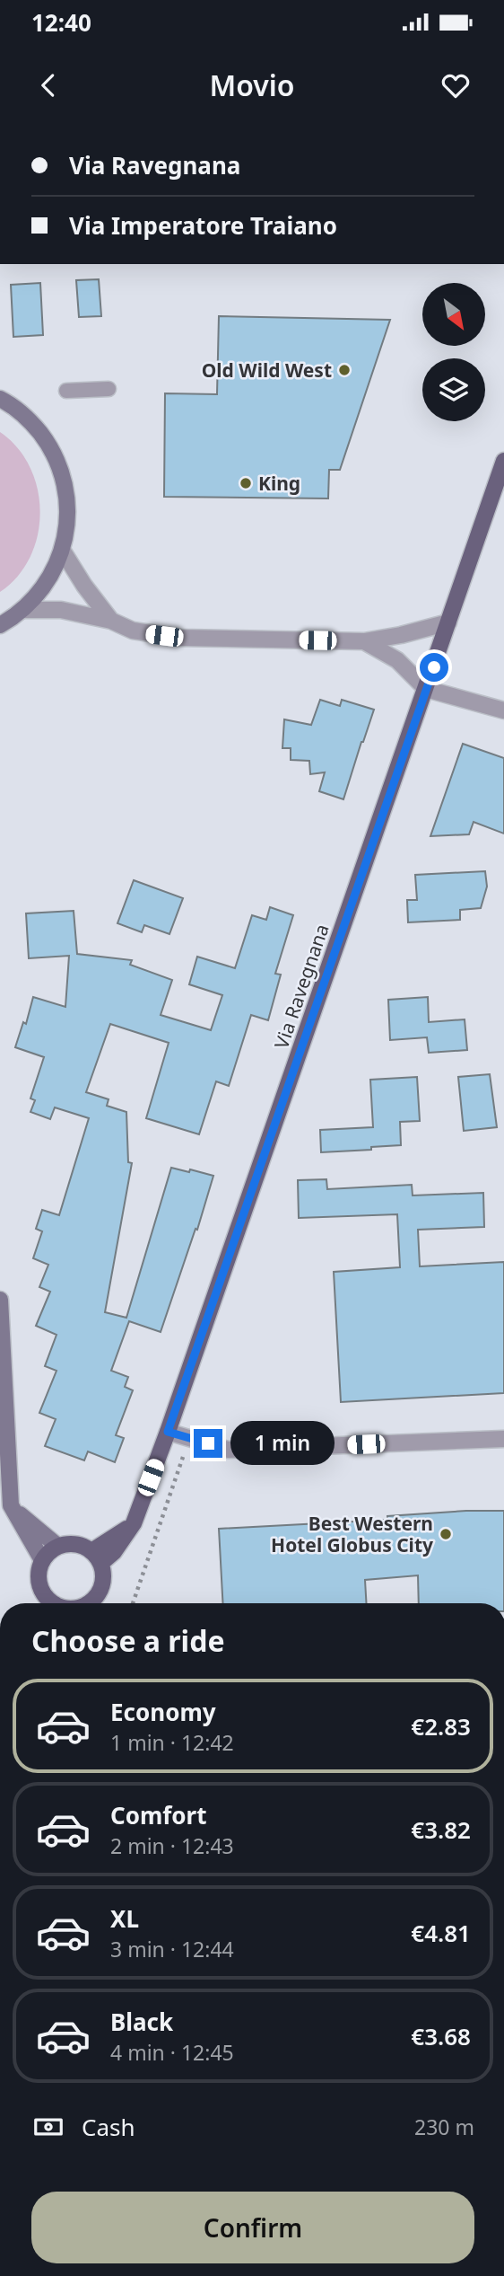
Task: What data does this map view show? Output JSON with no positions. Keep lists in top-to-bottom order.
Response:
{
  "streets": {
    "main road": ["Via Ravegnana"]
  },
  "places": ["Old Wild West", "King", "Best Western Hotel Globus City"],
  "north": "bottom right",
  "page": {
    "status": "12:40",
    "header": "Movio",
    "banner": ["Via Ravegnana", "Via Imperatore Traiano"],
    "bubble": "1 min",
    "heading": "Choose a ride",
    "list": [
      {
        "name": "Economy",
        "note": "1 min · 12:42",
        "value": "€2.83"
      },
      {
        "name": "Comfort",
        "note": "2 min · 12:43",
        "value": "€3.82"
      },
      {
        "name": "XL",
        "note": "3 min · 12:44",
        "value": "€4.81"
      },
      {
        "name": "Black",
        "note": "4 min · 12:45",
        "value": "€3.68"
      }
    ],
    "pay": ["Cash", "230 m"],
    "buttons": "Confirm"
  }
}
